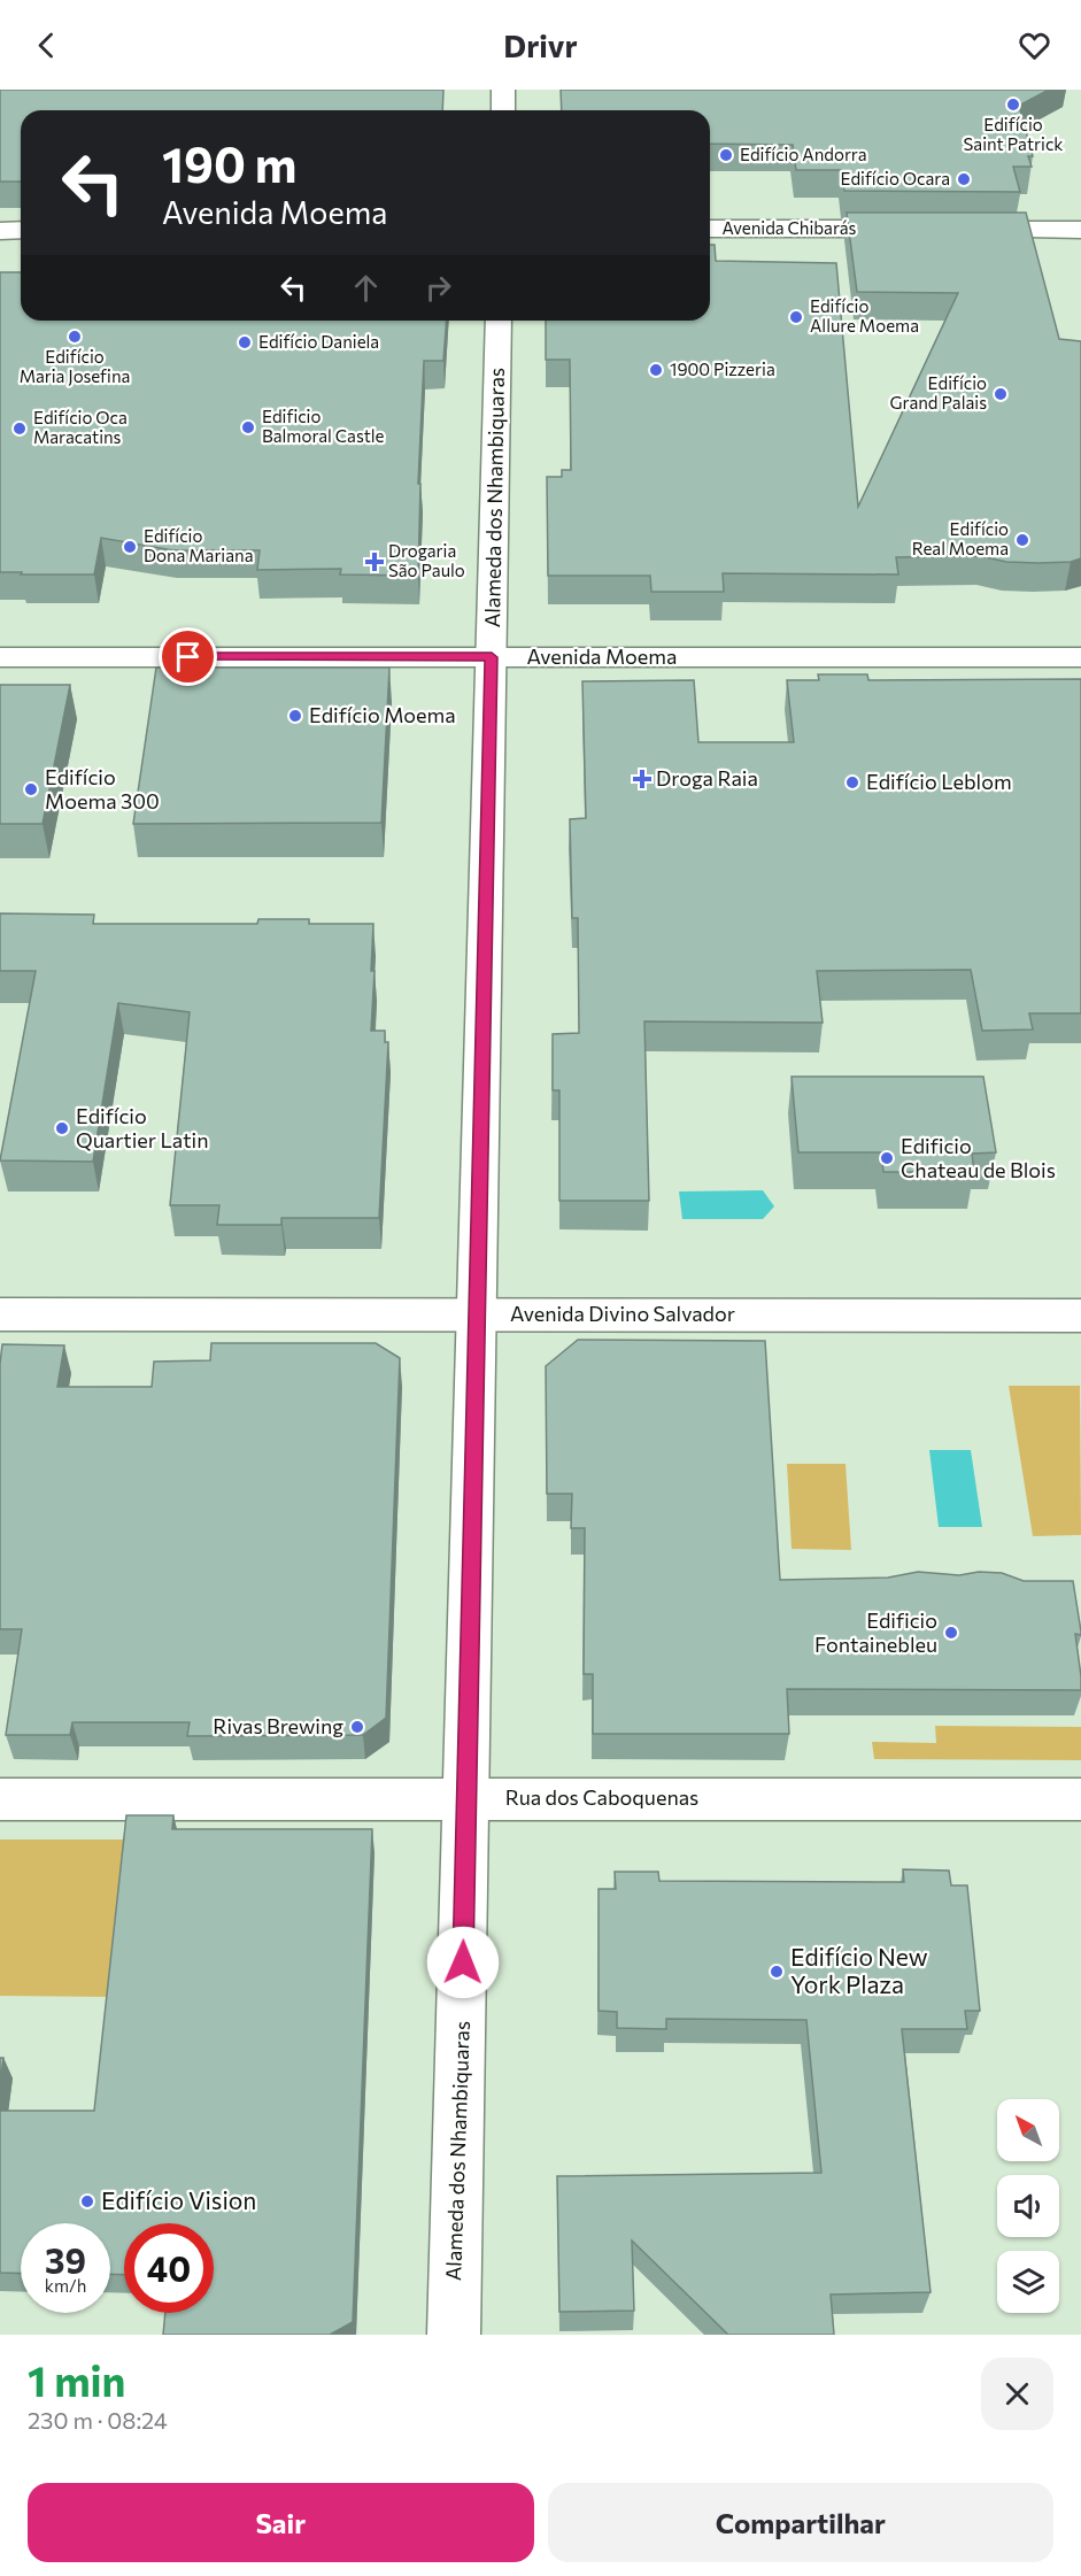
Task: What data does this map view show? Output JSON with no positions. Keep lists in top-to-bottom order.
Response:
{
  "streets": {
    "street": [
      "Avenida Chibarás",
      "Alameda dos Nhambiquaras",
      "Avenida Moema",
      "Avenida Divino Salvador",
      "Rua dos Caboquenas"
    ]
  },
  "crossings": [
    ["Alameda dos Nhambiquaras", "Avenida Moema"],
    ["Alameda dos Nhambiquaras", "Avenida Divino Salvador"],
    ["Alameda dos Nhambiquaras", "Rua dos Caboquenas"]
  ],
  "places": {
    "other": [
      "Edifício Saint Patrick",
      "Edifício Andorra",
      "Edifício Ocara",
      "Edifício Allure Moema",
      "Edifício Maria Josefina",
      "Edifício Daniela",
      "1900 Pizzeria",
      "Edifício Grand Palais",
      "Edificio Balmoral Castle",
      "Edifício Oca Maracatins",
      "Edifício Real Moema",
      "Edifício Dona Mariana",
      "Edifício Moema",
      "Edifício Leblom",
      "Edifício Moema 300",
      "Edifício Quartier Latin",
      "Edificio Chateau de Blois",
      "Edificio Fontainebleu",
      "Rivas Brewing",
      "Edifício New York Plaza",
      "Edifício Vision"
    ],
    "health": ["Drogaria São Paulo", "Droga Raia"]
  },
  "north": "top left",
  "page": {
    "header": "Drivr",
    "turn": ["190 m", "Avenida Moema"],
    "speed": "39 km/h",
    "limit": "40",
    "heading": ["1 min", "230 m · 08:24"],
    "buttons": ["Sair", "Compartilhar"]
  }
}
